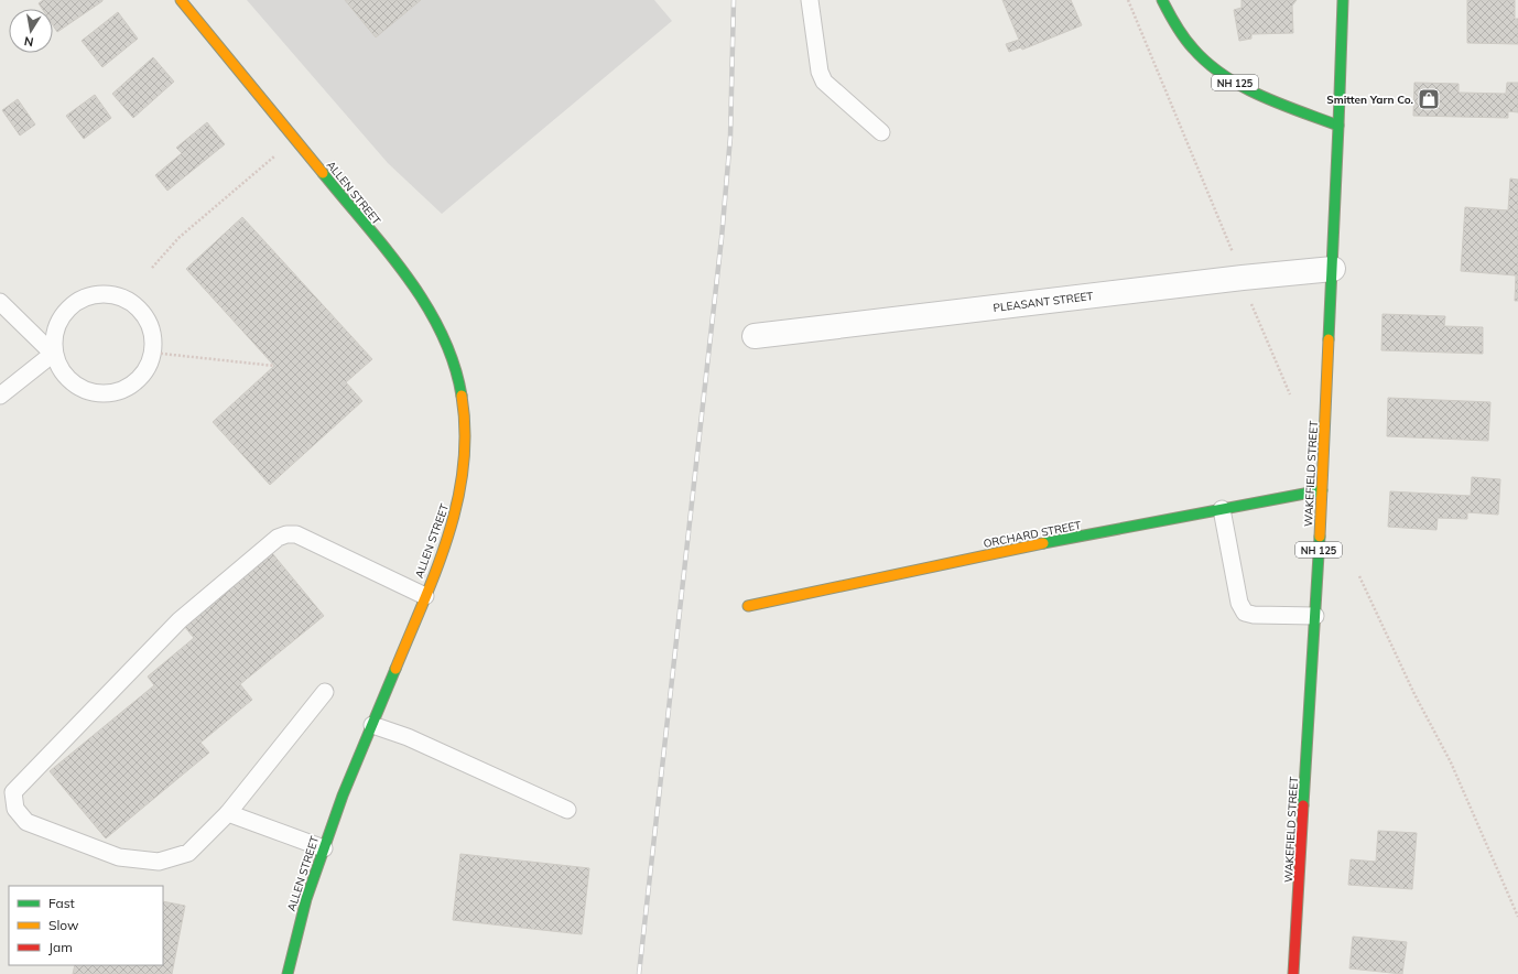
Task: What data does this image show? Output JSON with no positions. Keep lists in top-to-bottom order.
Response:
{
  "streets": {
    "street": [
      "NH 125",
      "ALLEN STREET",
      "PLEASANT STREET",
      "WAKEFIELD STREET",
      "ORCHARD STREET"
    ]
  },
  "crossings": [
    ["NH 125", "WAKEFIELD STREET"],
    ["PLEASANT STREET", "WAKEFIELD STREET"],
    ["WAKEFIELD STREET", "ORCHARD STREET"]
  ],
  "places": {
    "shop": ["Smitten Yarn Co."]
  },
  "legend": ["Fast", "Slow", "Jam"],
  "north": "bottom"
}
